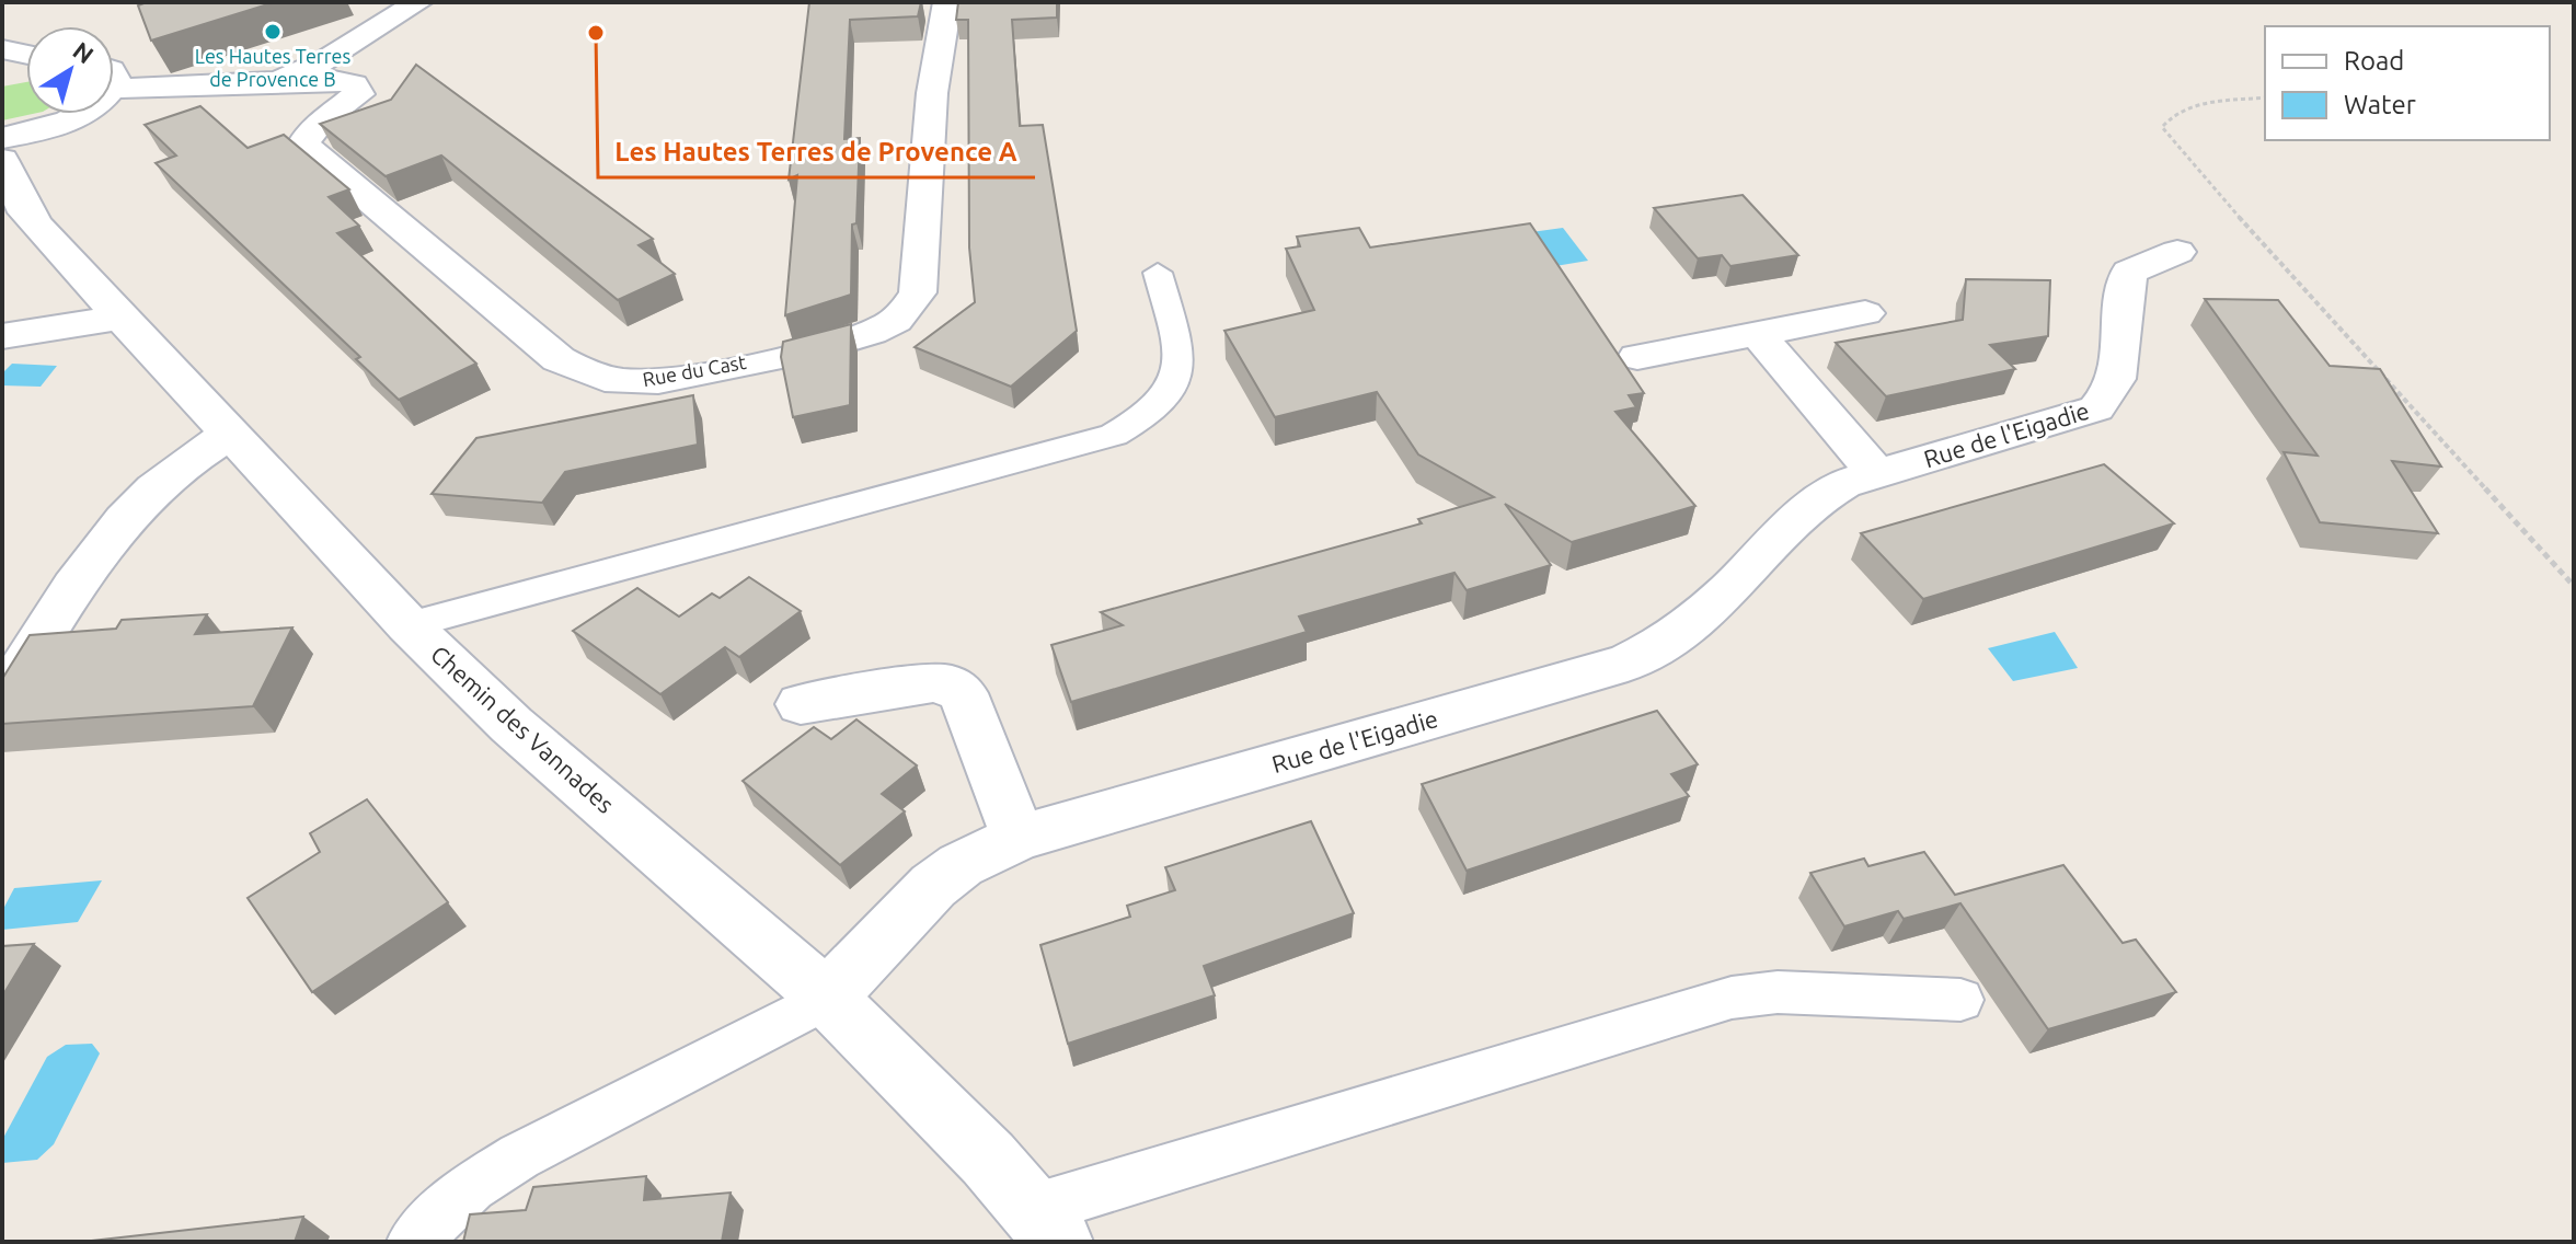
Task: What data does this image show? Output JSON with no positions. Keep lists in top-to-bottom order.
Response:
{
  "streets": {
    "street": ["Rue du Cast", "Rue de l'Eigadie", "Chemin des Vannades"]
  },
  "crossings": [
    ["Rue de l'Eigadie", "Chemin des Vannades"]
  ],
  "places": ["Les Hautes Terres de Provence B", "Les Hautes Terres de Provence A"],
  "legend": ["Road", "Water"],
  "north": "top right"
}
